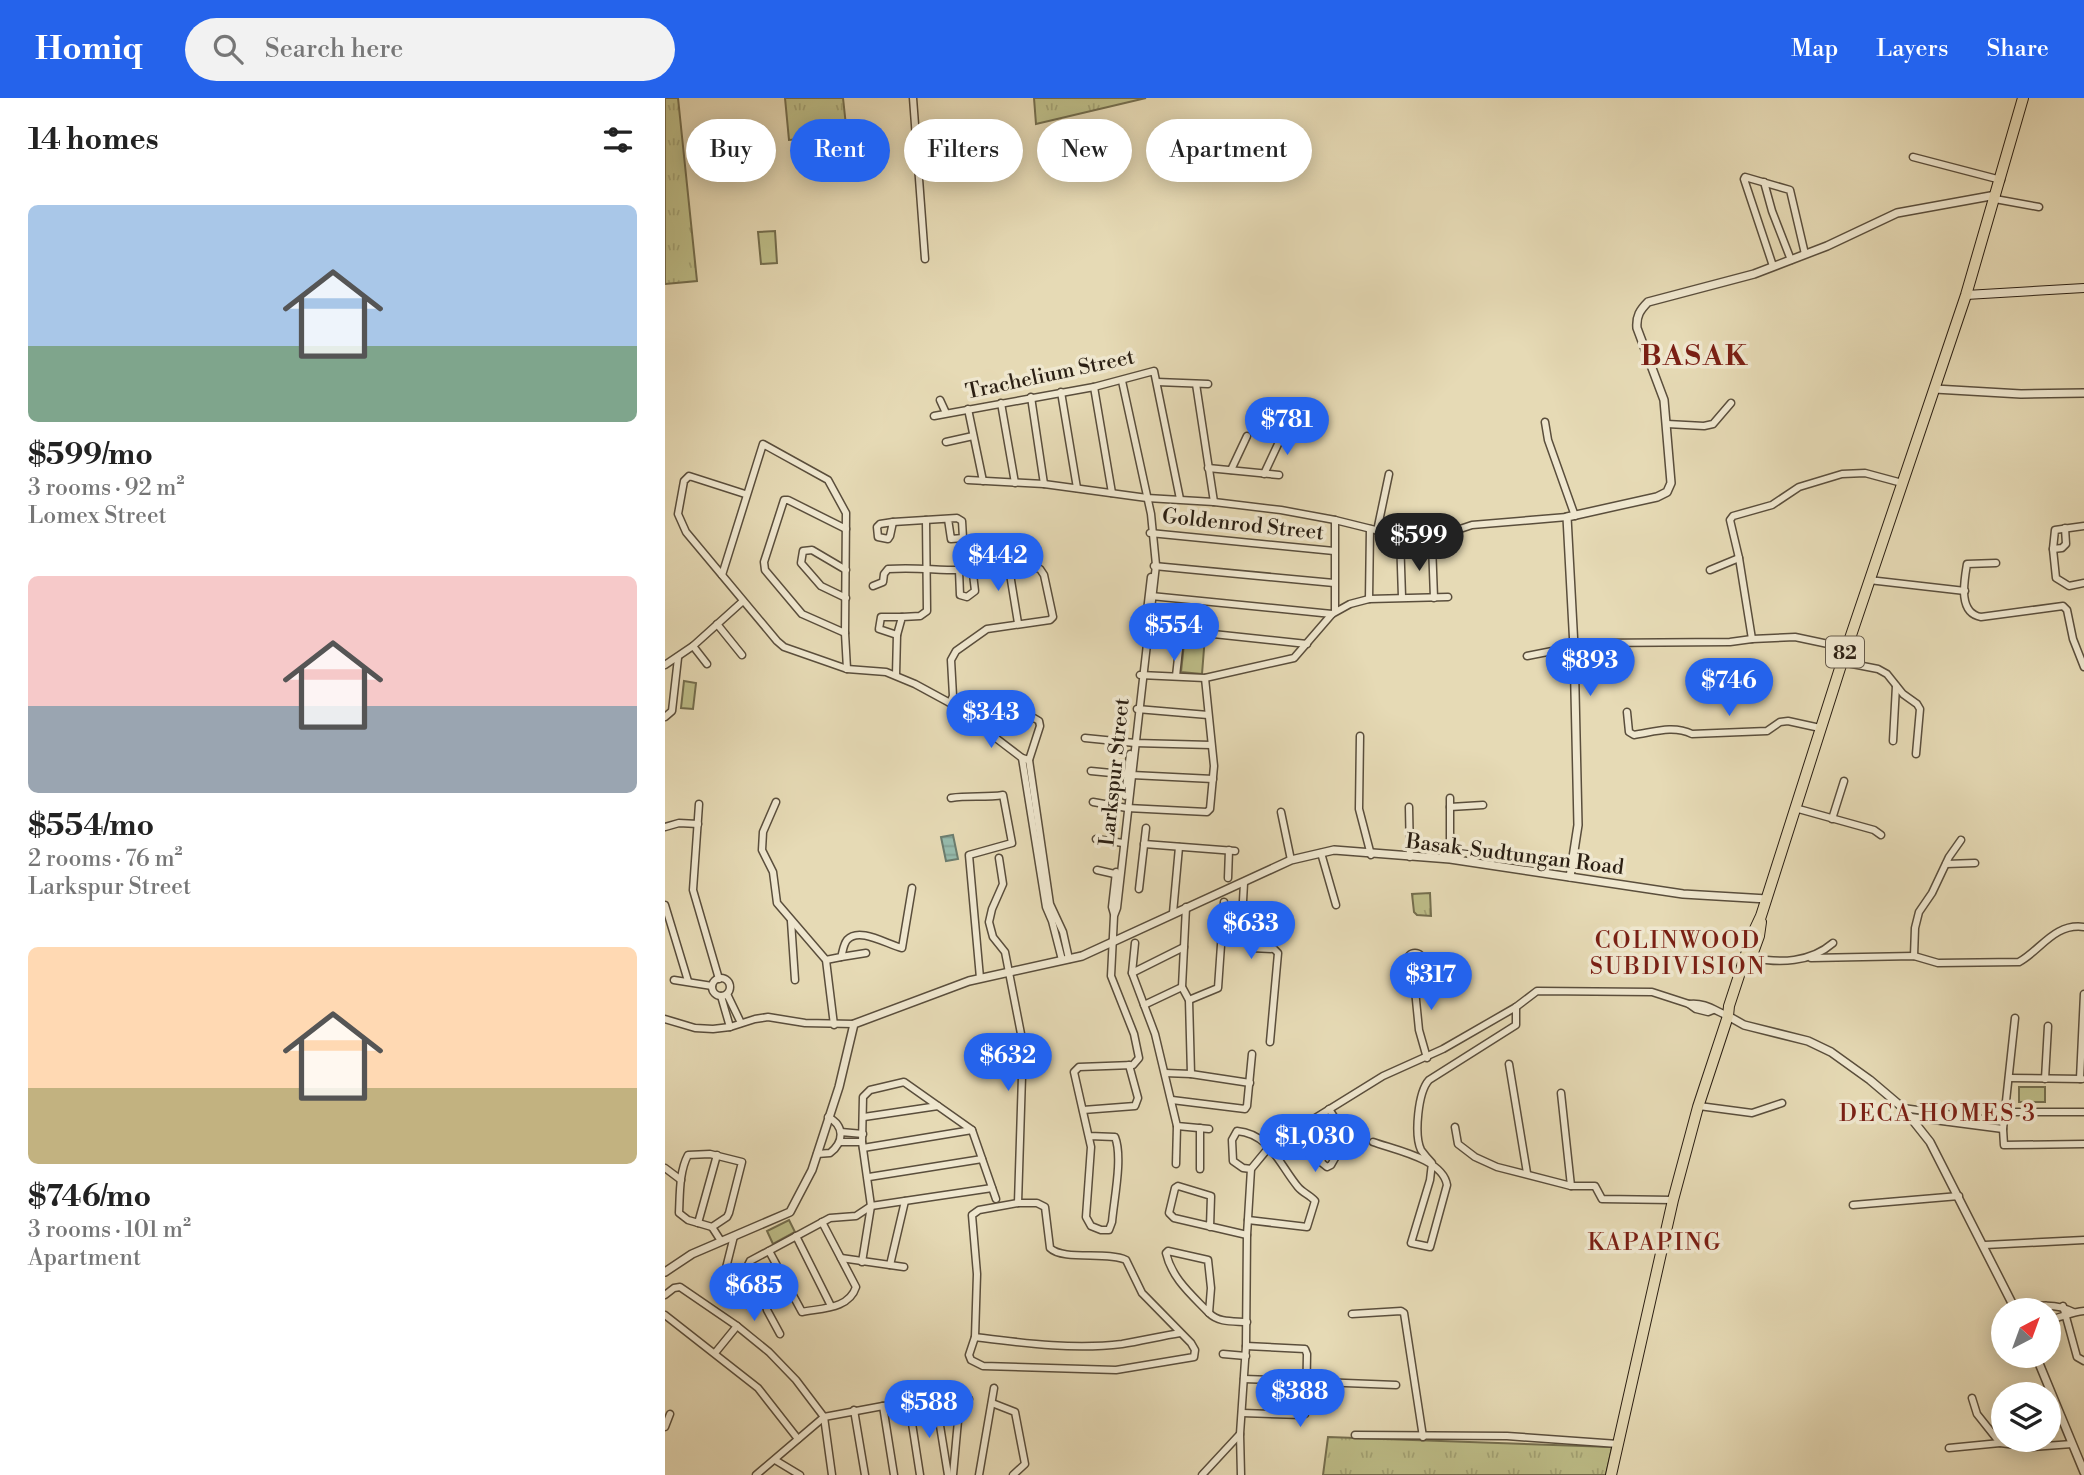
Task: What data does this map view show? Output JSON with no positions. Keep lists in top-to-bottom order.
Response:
{
  "streets": {
    "main road": ["82"],
    "street": [
      "Trachelium Street",
      "Goldenrod Street",
      "Larkspur Street",
      "Basak-Sudtungan Road"
    ]
  },
  "crossings": [
    ["Trachelium Street", "Larkspur Street"],
    ["Goldenrod Street", "Larkspur Street"],
    ["82", "Basak-Sudtungan Road"],
    ["Larkspur Street", "Basak-Sudtungan Road"]
  ],
  "districts": [
    "BASAK",
    "COLINWOOD SUBDIVISION",
    "DECA HOMES 3",
    "KAPAPING"
  ],
  "north": "top right",
  "page": {
    "header": "Homiq",
    "search": "Search here",
    "nav": ["Map", "Layers", "Share"],
    "heading": "14 homes",
    "chip": [
      "Buy",
      "Rent",
      "Filters",
      "New",
      "Apartment"
    ],
    "list": [
      {
        "name": "$599/mo",
        "note": "3 rooms · 92 m² · Lomex Street"
      },
      {
        "name": "$554/mo",
        "note": "2 rooms · 76 m² · Larkspur Street"
      },
      {
        "name": "$746/mo",
        "note": "3 rooms · 101 m² · Apartment"
      }
    ],
    "price": [
      "$781",
      "$599",
      "$442",
      "$554",
      "$893",
      "$746",
      "$343",
      "$633",
      "$317",
      "$632",
      "$1,030",
      "$685",
      "$388",
      "$588"
    ]
  }
}
